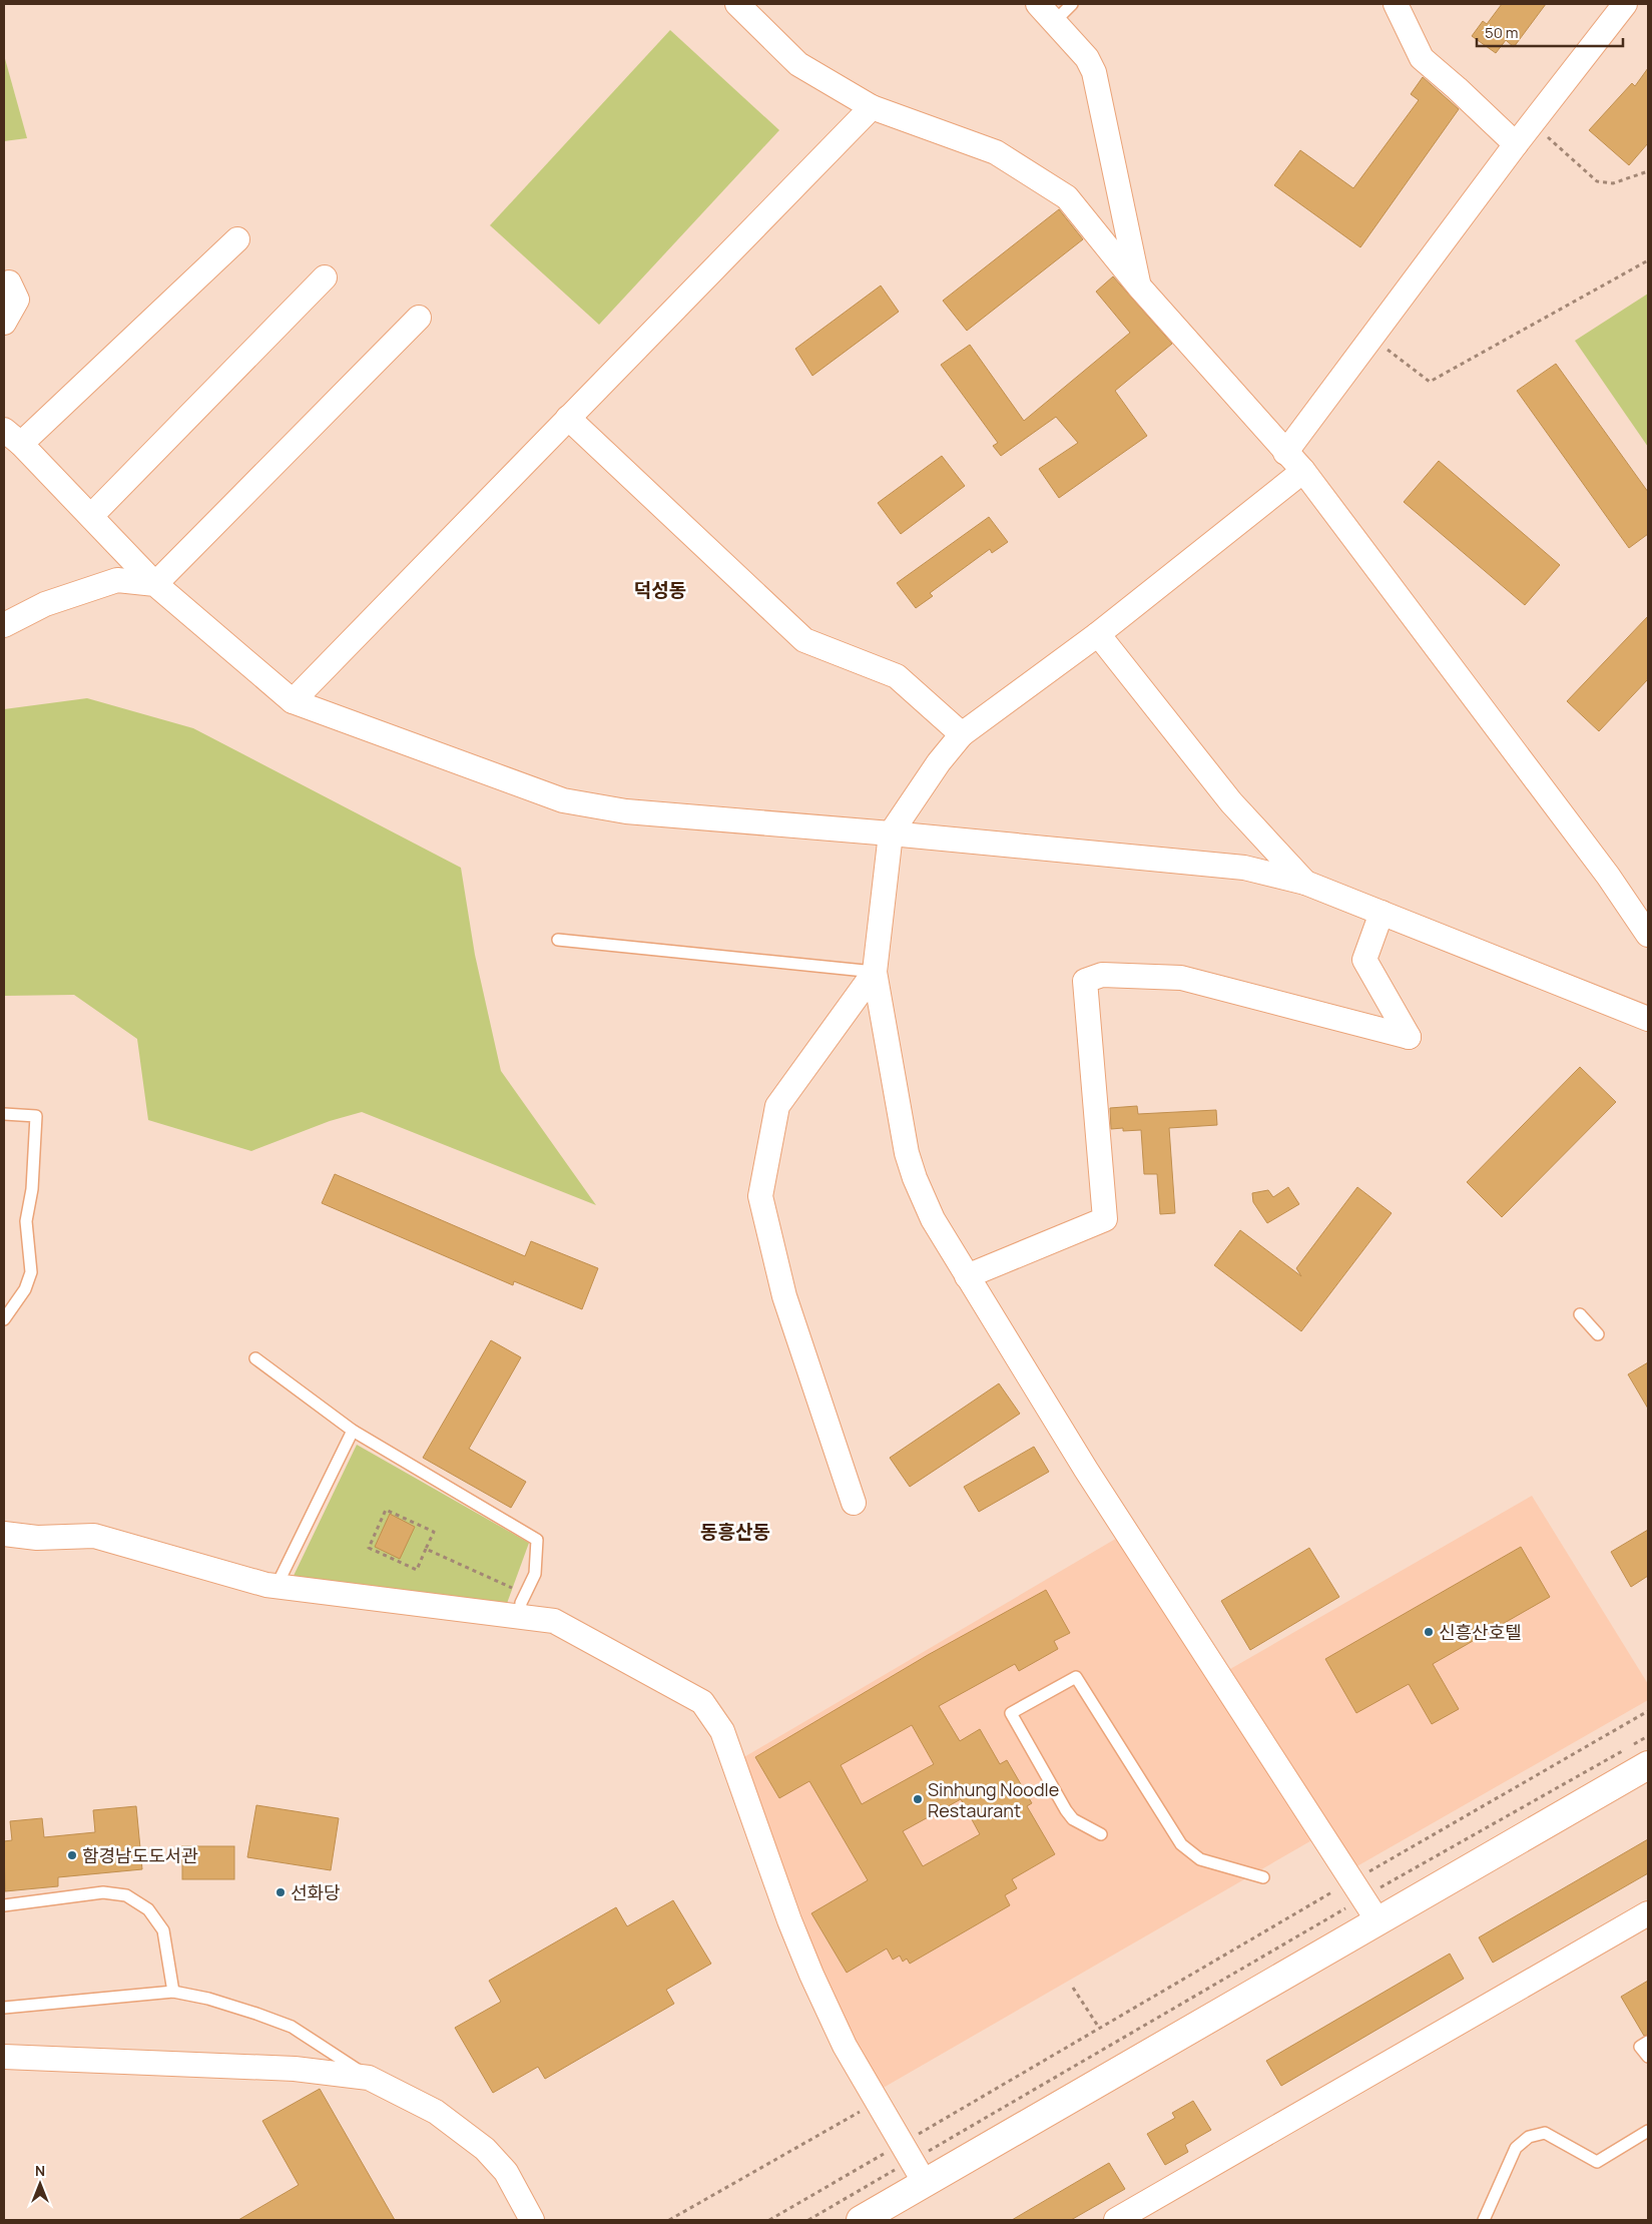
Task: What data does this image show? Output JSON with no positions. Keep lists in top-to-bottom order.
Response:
{
  "districts": ["덕성동", "동흥산동"],
  "places": [
    "신흥산호텔",
    "Sinhung Noodle Restaurant",
    "함경남도도서관",
    "선화당"
  ],
  "scale_bar": "50 m",
  "north": "top"
}
